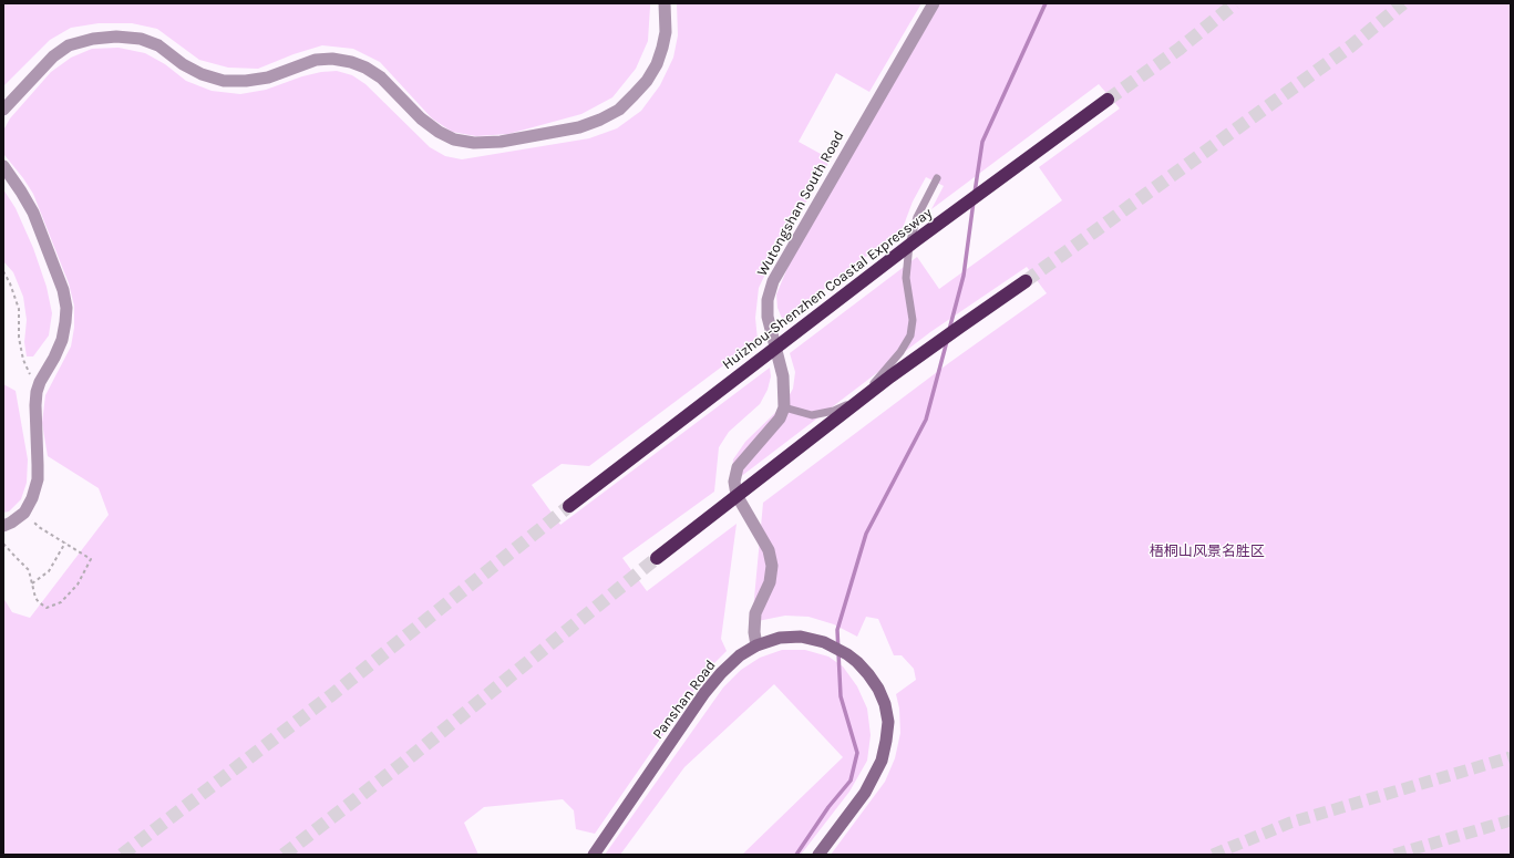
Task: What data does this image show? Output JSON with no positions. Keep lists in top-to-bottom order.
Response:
{
  "streets": {
    "highway": ["Huizhou-Shenzhen Coastal Expressway"],
    "main road": ["Panshan Road"],
    "street": ["Wutongshan South Road"]
  },
  "parks": ["梧桐山风景名胜区"]
}
